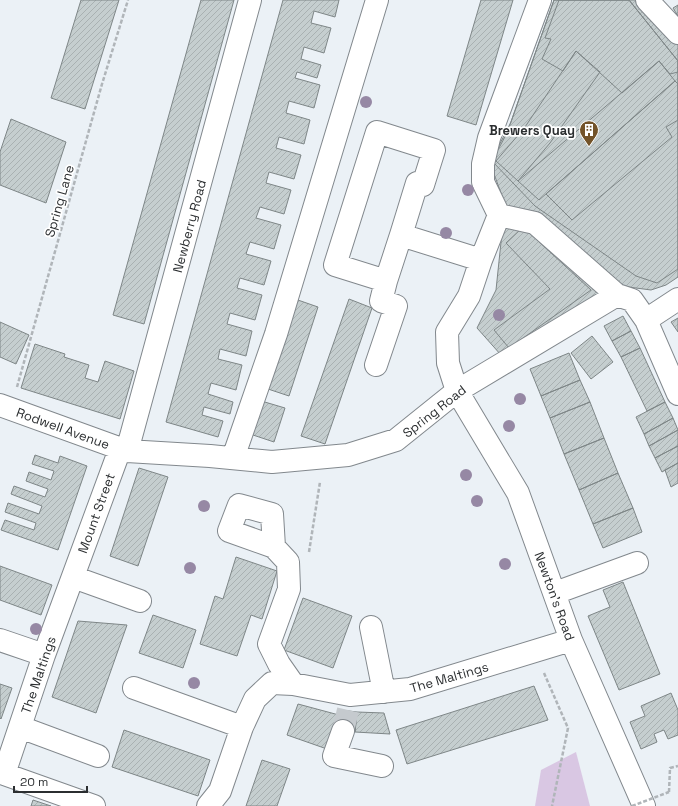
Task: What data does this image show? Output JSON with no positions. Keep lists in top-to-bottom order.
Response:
{
  "streets": {
    "street": [
      "Newberry Road",
      "Spring Road",
      "Rodwell Avenue",
      "Mount Street",
      "Newton's Road",
      "The Maltings"
    ],
    "path": ["Spring Lane"]
  },
  "crossings": [
    ["Spring Lane", "Rodwell Avenue"],
    ["Newberry Road", "Spring Road"],
    ["Newberry Road", "Rodwell Avenue"],
    ["Newberry Road", "Mount Street"],
    ["Spring Road", "Rodwell Avenue"],
    ["Spring Road", "Mount Street"],
    ["Spring Road", "Newton's Road"],
    ["Rodwell Avenue", "Mount Street"],
    ["Mount Street", "The Maltings"],
    ["Newton's Road", "The Maltings"]
  ],
  "places": {
    "building": ["Brewers Quay"]
  },
  "scale_bar": "20 m"
}
